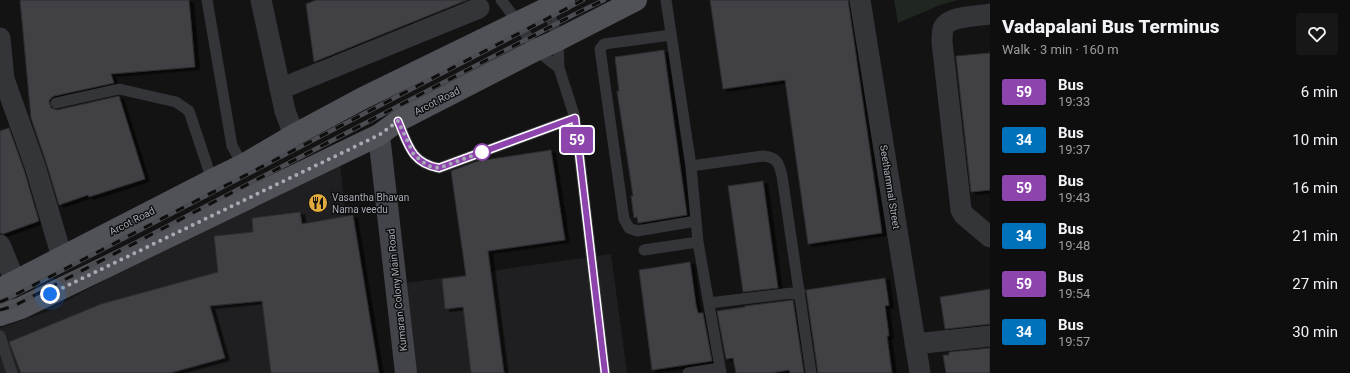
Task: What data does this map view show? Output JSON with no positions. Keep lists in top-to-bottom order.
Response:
{
  "streets": {
    "main road": ["Arcot Road"],
    "street": ["Seethammal Street", "Kumaran Colony Main Road"]
  },
  "crossings": [
    ["Arcot Road", "Kumaran Colony Main Road"]
  ],
  "places": {
    "restaurant": ["Vasantha Bhavan Nama veedu"]
  },
  "lines": ["bus line 59"],
  "page": {
    "on_map": "59",
    "heading": ["Vadapalani Bus Terminus", "Walk · 3 min · 160 m"],
    "list": [
      {
        "mark": "59",
        "name": "Bus",
        "note": "19:33",
        "value": "6 min"
      },
      {
        "mark": "34",
        "name": "Bus",
        "note": "19:37",
        "value": "10 min"
      },
      {
        "mark": "59",
        "name": "Bus",
        "note": "19:43",
        "value": "16 min"
      },
      {
        "mark": "34",
        "name": "Bus",
        "note": "19:48",
        "value": "21 min"
      },
      {
        "mark": "59",
        "name": "Bus",
        "note": "19:54",
        "value": "27 min"
      },
      {
        "mark": "34",
        "name": "Bus",
        "note": "19:57",
        "value": "30 min"
      }
    ]
  }
}
